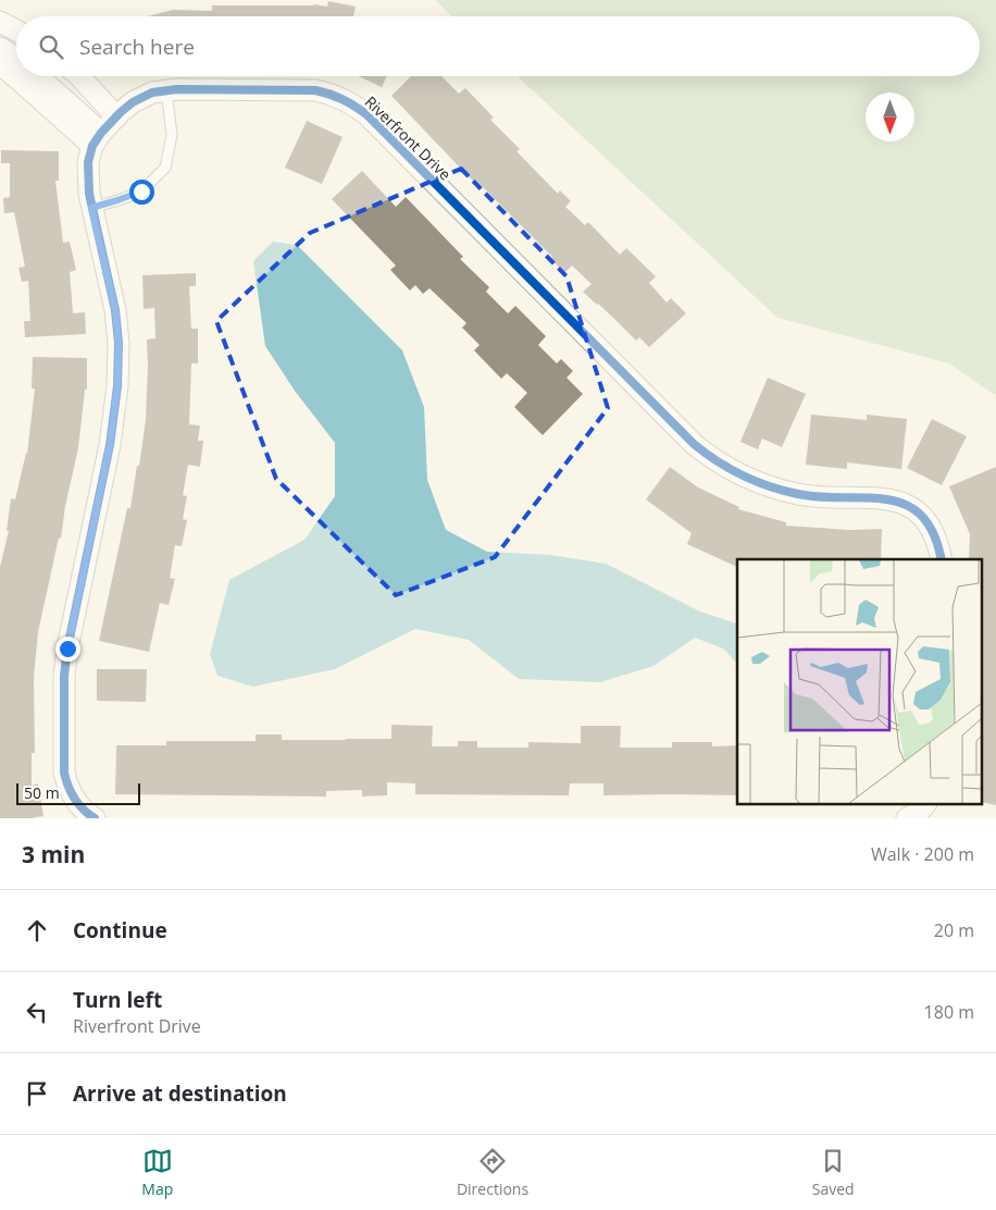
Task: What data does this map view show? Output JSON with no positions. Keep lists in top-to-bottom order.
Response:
{
  "streets": {
    "street": ["Riverfront Drive"]
  },
  "scale_bar": "50 m",
  "north": "bottom",
  "page": {
    "search": "Search here",
    "scale": "50 m",
    "heading": ["3 min", "Walk · 200 m"],
    "list": [
      ["Continue", "20 m"],
      ["Turn left", "Riverfront Drive", "180 m"],
      "Arrive at destination"
    ],
    "nav": ["Map", "Directions", "Saved"]
  }
}
